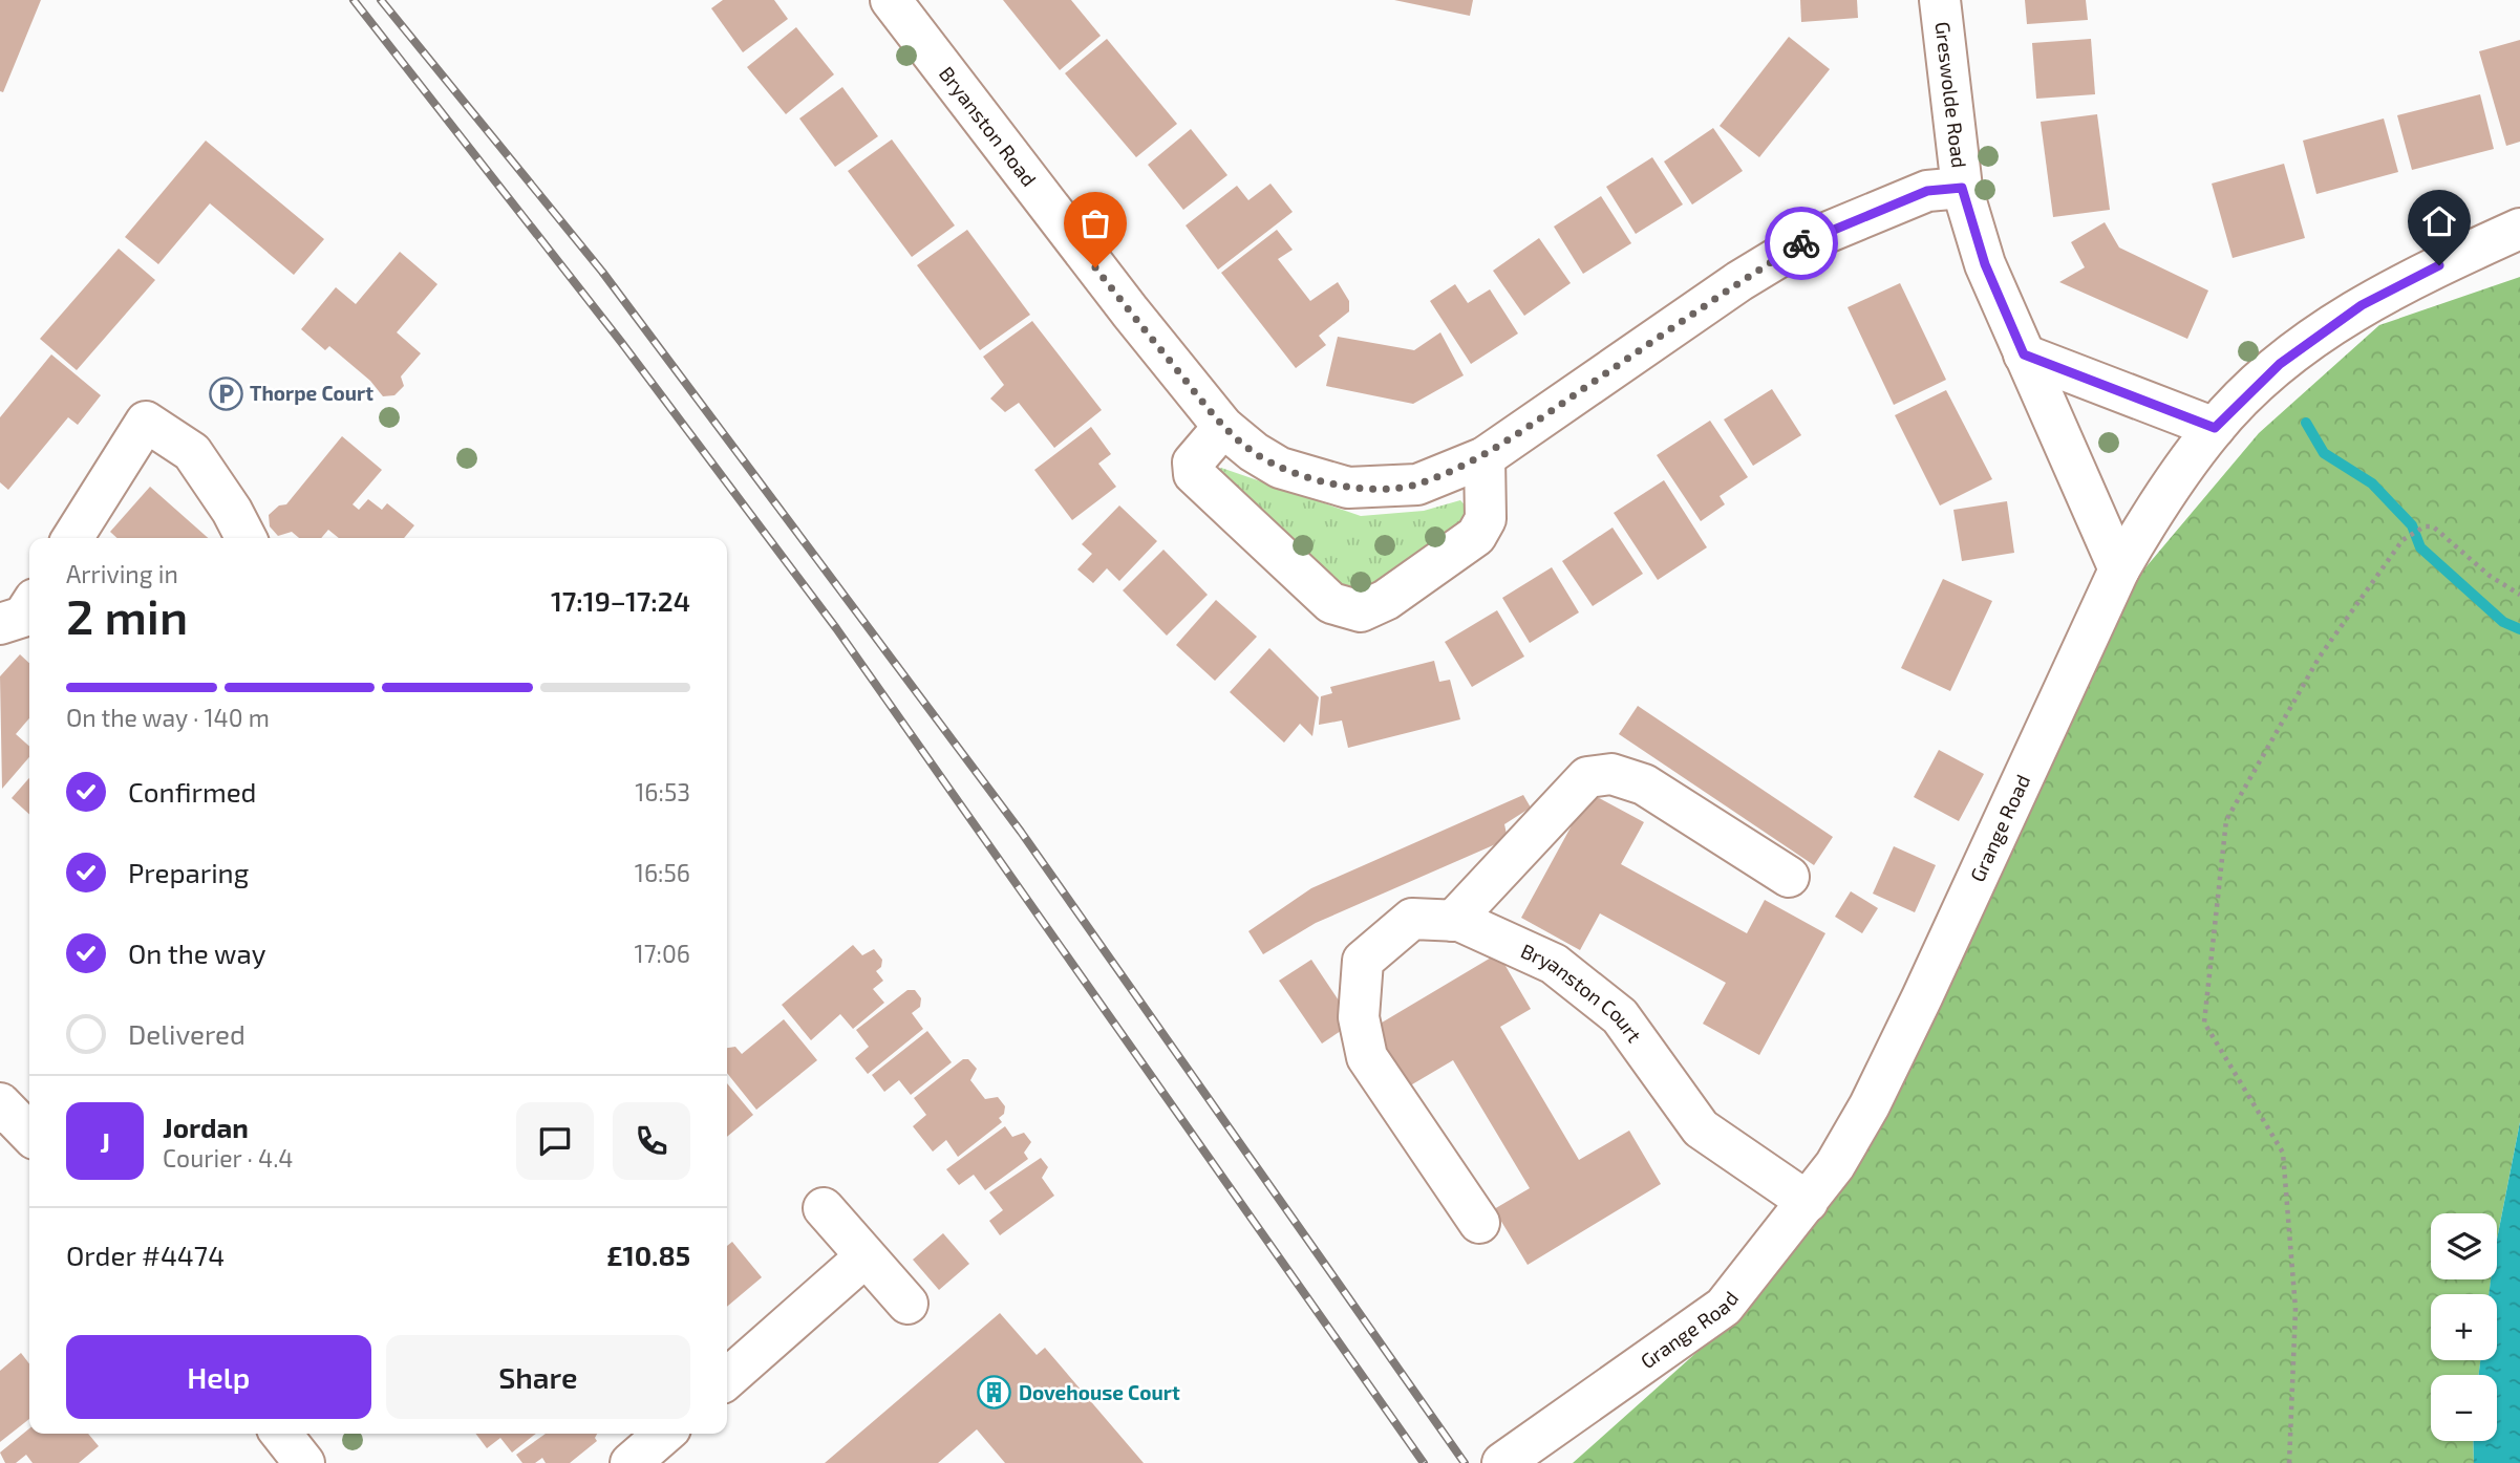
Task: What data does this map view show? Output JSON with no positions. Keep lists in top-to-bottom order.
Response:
{
  "streets": {
    "main road": [
      "Greswolde Road",
      "Bryanston Road",
      "Grange Road",
      "Bryanston Court"
    ]
  },
  "crossings": [
    ["Greswolde Road", "Bryanston Road"],
    ["Greswolde Road", "Grange Road"],
    ["Grange Road", "Bryanston Court"]
  ],
  "places": {
    "parking": ["Thorpe Court"],
    "building": ["Dovehouse Court"]
  },
  "page": {
    "heading": ["2 min", "Arriving in", "17:19–17:24"],
    "panel": [
      "Jordan",
      "Courier · 4.4",
      "Order #4474",
      "£10.85"
    ],
    "bar": "On the way · 140 m",
    "list": [
      ["Confirmed", "16:53"],
      ["Preparing", "16:56"],
      ["On the way", "17:06"],
      "Delivered"
    ],
    "round": "J",
    "map_buttons": ["+", "−"],
    "buttons": ["Help", "Share"]
  }
}
